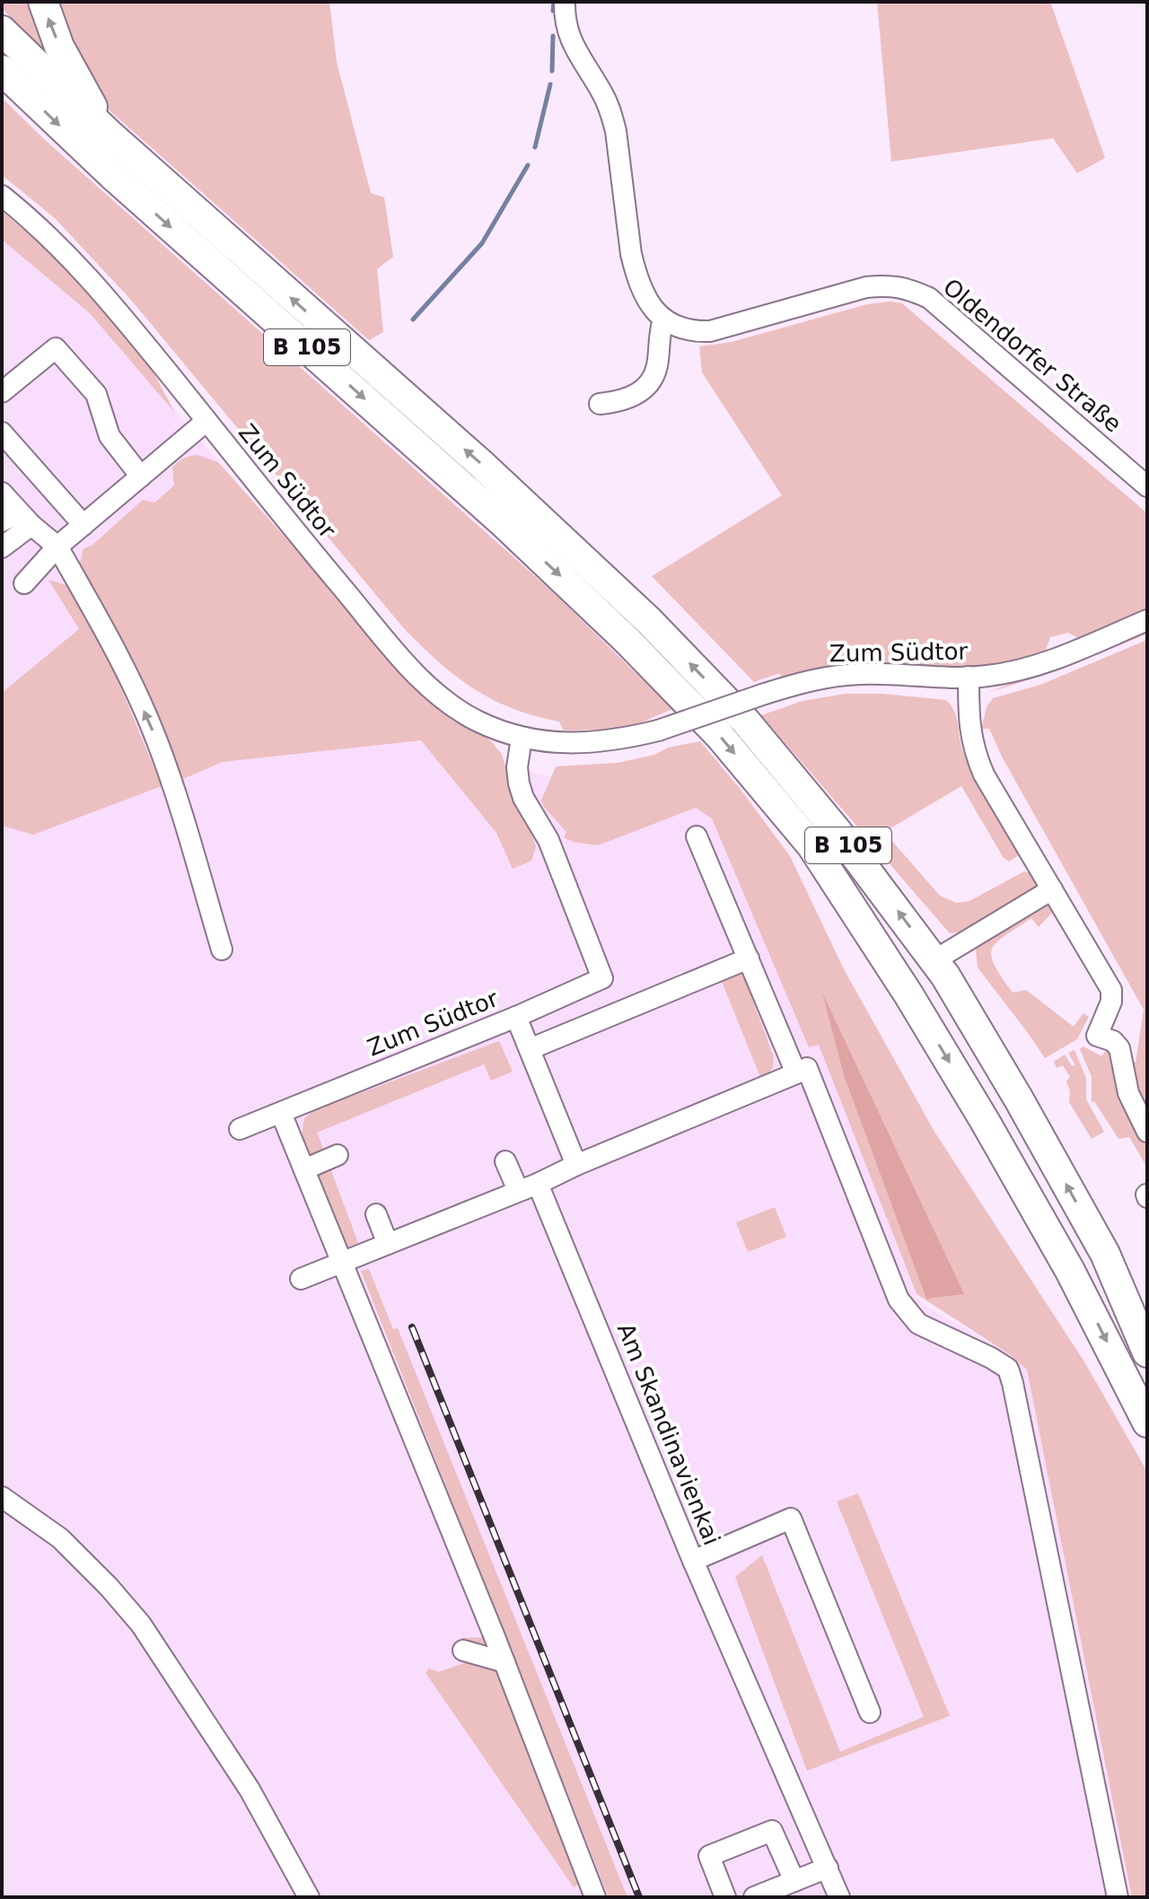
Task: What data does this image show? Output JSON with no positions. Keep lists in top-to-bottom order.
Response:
{
  "streets": {
    "highway": ["B 105"],
    "street": ["Oldendorfer Straße", "Zum Südtor", "Am Skandinavienkai"]
  }
}
